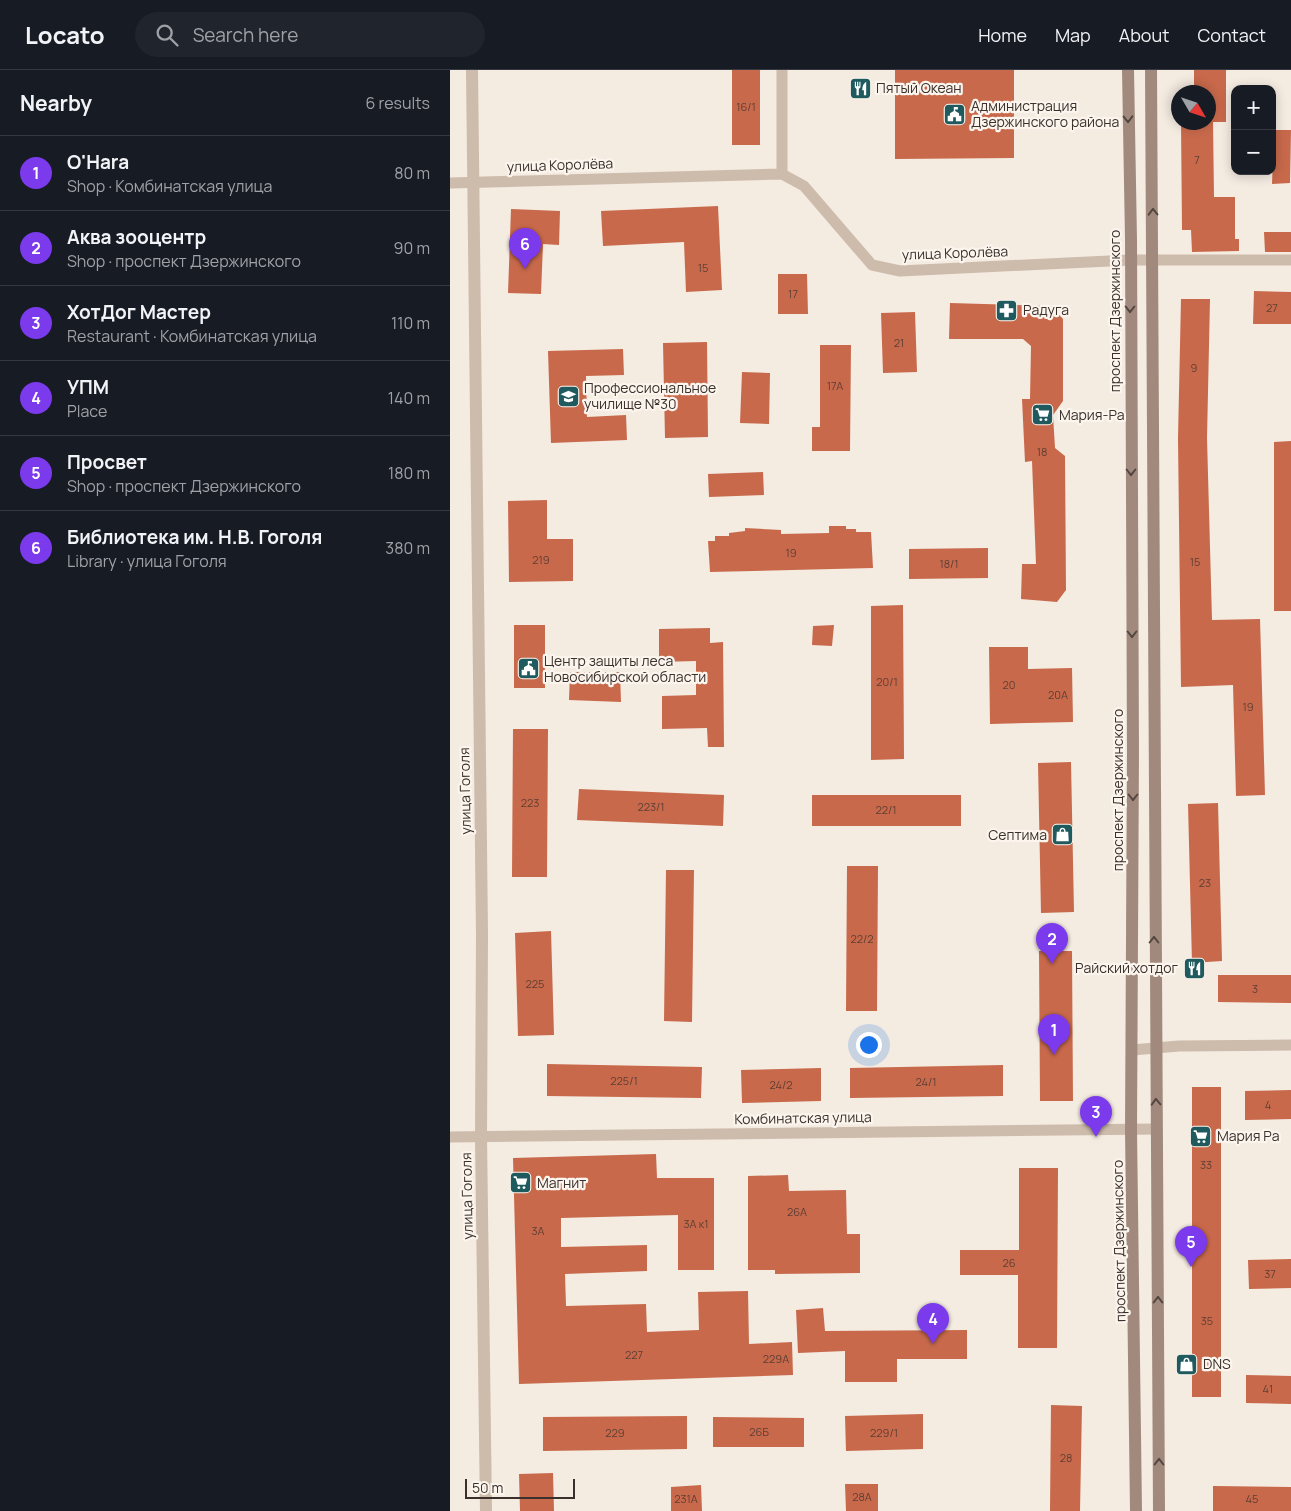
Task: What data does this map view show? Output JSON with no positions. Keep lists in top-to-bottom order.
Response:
{
  "streets": {
    "main road": ["проспект Дзержинского"],
    "street": ["улица Королёва", "улица Гоголя", "Комбинатская улица"]
  },
  "crossings": [
    ["улица Королёва", "проспект Дзержинского"],
    ["улица Королёва", "улица Гоголя"],
    ["проспект Дзержинского", "Комбинатская улица"],
    ["улица Гоголя", "Комбинатская улица"]
  ],
  "places": {
    "restaurant": ["Пятый Океан", "Райский хотдог"],
    "public building": ["Администрация Дзержинского района", "Центр защиты леса Новосибирской области"],
    "pharmacy": ["Радуга"],
    "school or university": ["Профессиональное училище №30"],
    "supermarket": ["Мария-Ра", "Мария Ра", "Магнит"],
    "shop": ["Септима", "DNS"]
  },
  "house_numbers": [
    "16/1",
    "7",
    "15",
    "17",
    "27",
    "21",
    "9",
    "17А",
    "18",
    "19",
    "219",
    "15",
    "18/1",
    "20/1",
    "20",
    "20А",
    "19",
    "223",
    "223/1",
    "22/1",
    "23",
    "22/2",
    "225",
    "3",
    "225/1",
    "24/1",
    "24/2",
    "4",
    "33",
    "26А",
    "3А к1",
    "3А",
    "26",
    "37",
    "35",
    "227",
    "229А",
    "41",
    "26Б",
    "229",
    "229/1",
    "28",
    "28А",
    "231А",
    "45"
  ],
  "scale_bar": "50 m",
  "north": "bottom right",
  "page": {
    "header": "Locato",
    "search": "Search here",
    "nav": [
      "Home",
      "Map",
      "About",
      "Contact"
    ],
    "heading": ["Nearby", "6 results"],
    "map_buttons": ["+", "−"],
    "list": [
      {
        "mark": "1",
        "name": "O'Hara",
        "note": "Shop · Комбинатская улица",
        "value": "80 m"
      },
      {
        "mark": "2",
        "name": "Аква зооцентр",
        "note": "Shop · проспект Дзержинского",
        "value": "90 m"
      },
      {
        "mark": "3",
        "name": "ХотДог Мастер",
        "note": "Restaurant · Комбинатская улица",
        "value": "110 m"
      },
      {
        "mark": "4",
        "name": "УПМ",
        "note": "Place",
        "value": "140 m"
      },
      {
        "mark": "5",
        "name": "Просвет",
        "note": "Shop · проспект Дзержинского",
        "value": "180 m"
      },
      {
        "mark": "6",
        "name": "Библиотека им. Н.В. Гоголя",
        "note": "Library · улица Гоголя",
        "value": "380 m"
      }
    ],
    "pins": [
      "6",
      "2",
      "1",
      "3",
      "5",
      "4"
    ],
    "scale": "50 m"
  }
}
